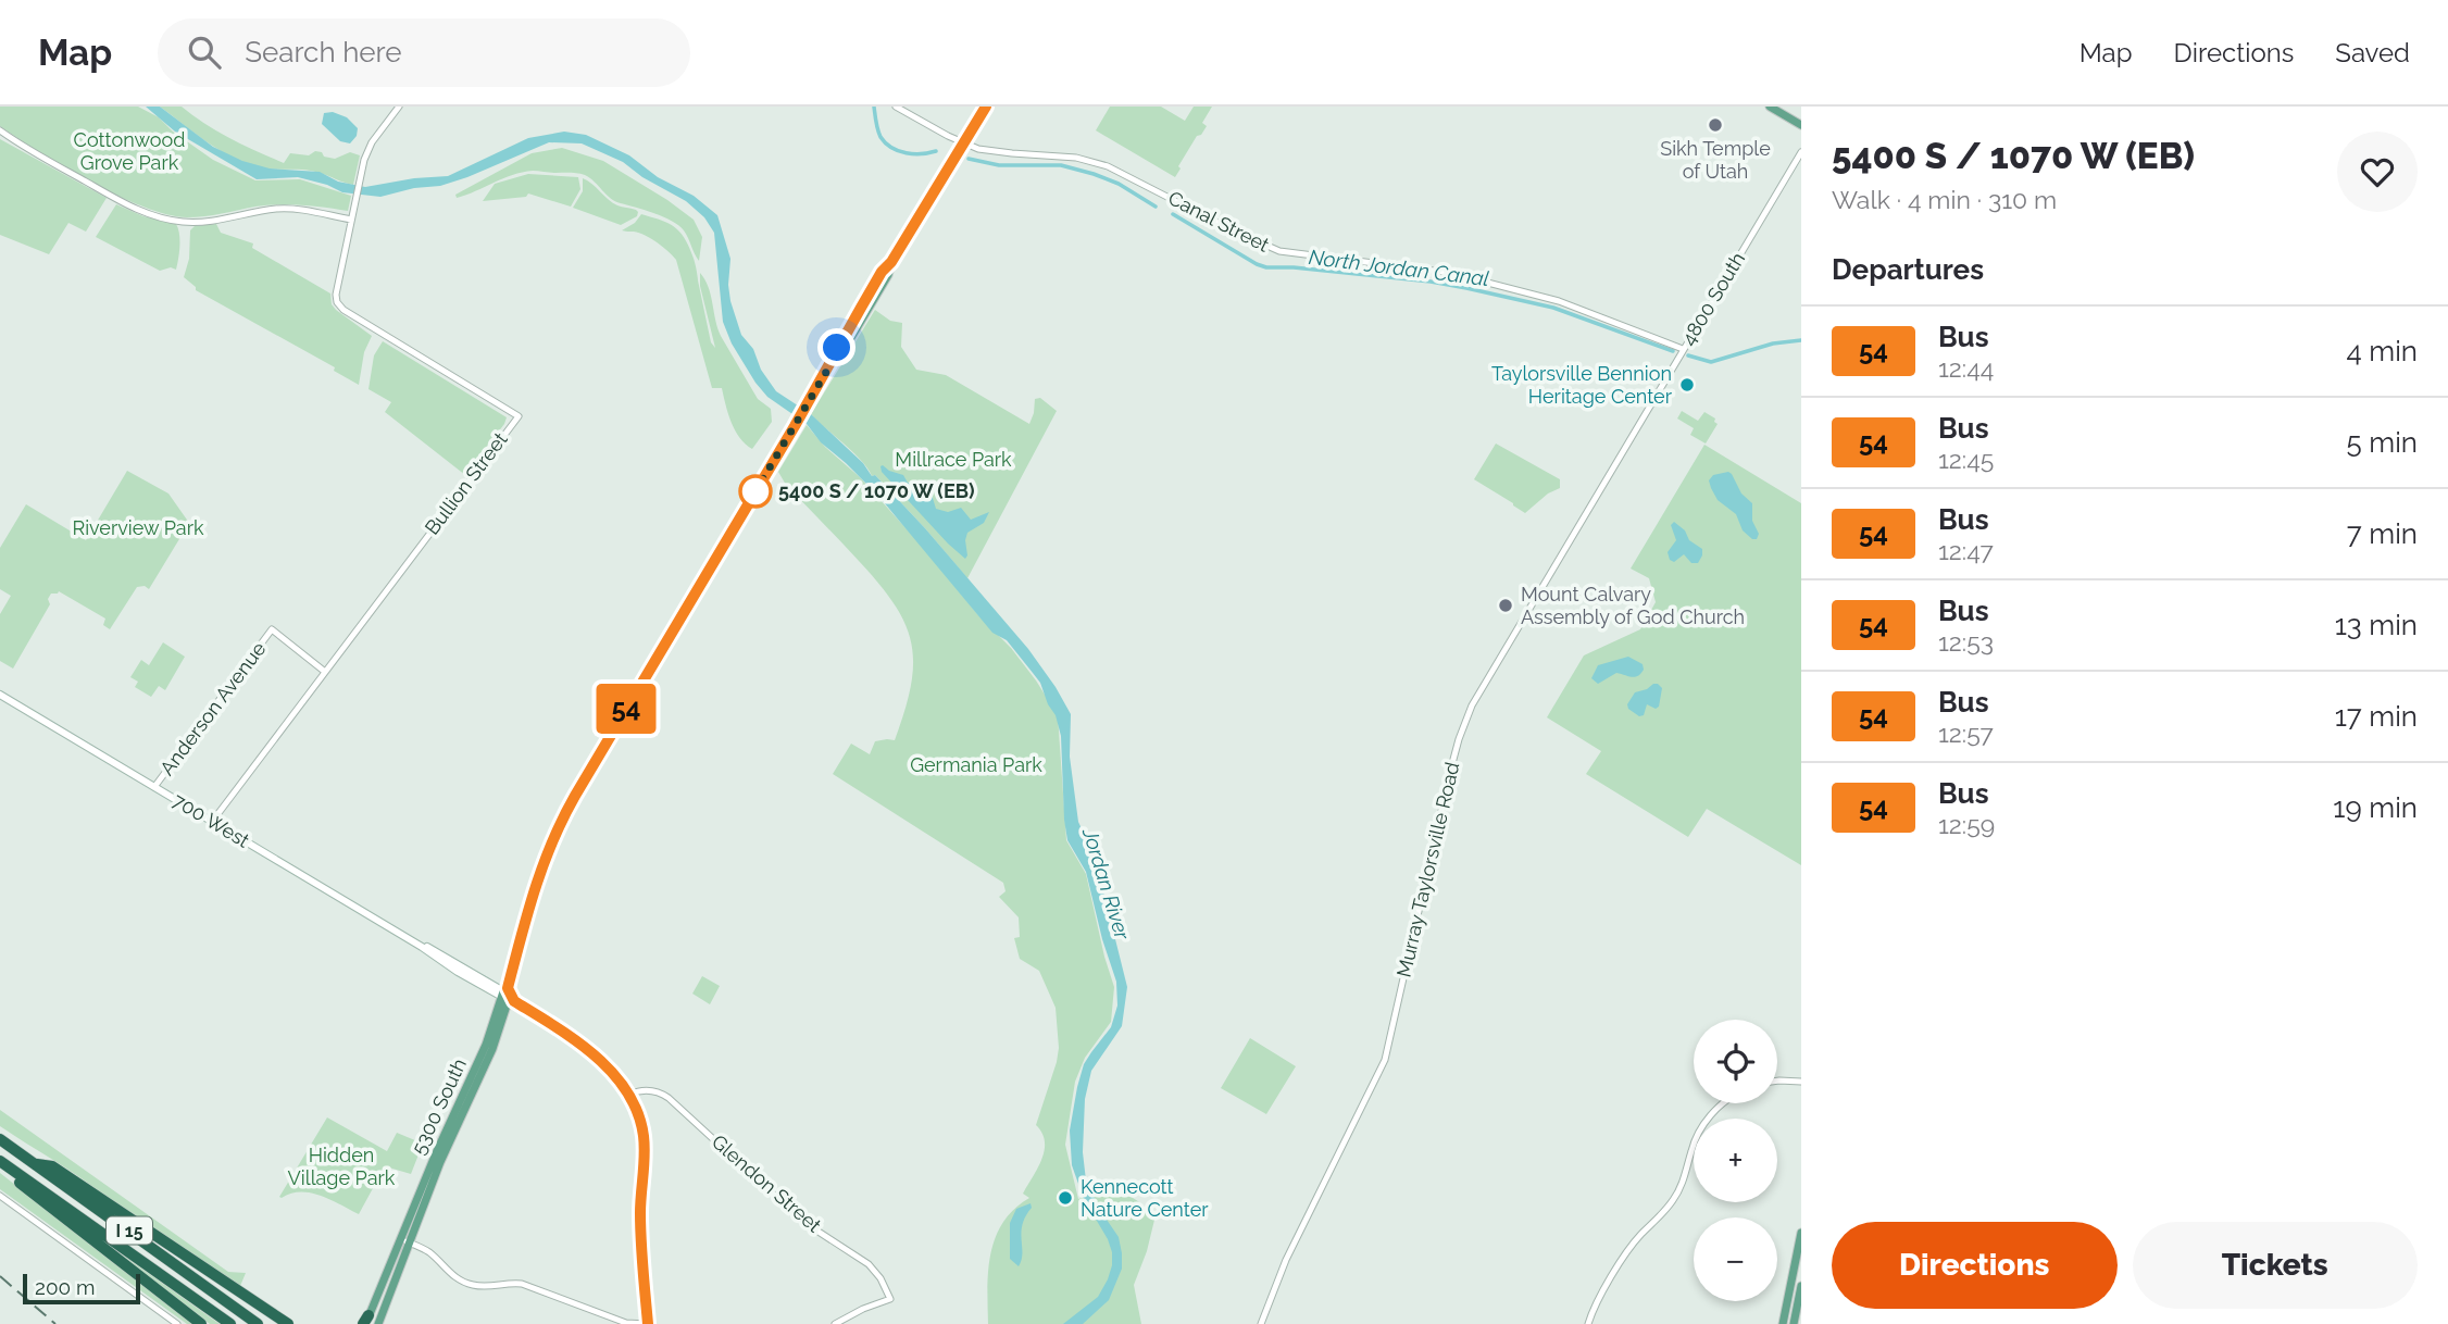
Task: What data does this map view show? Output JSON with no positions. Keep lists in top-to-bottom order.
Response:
{
  "streets": {
    "highway": ["I 15"],
    "main road": ["700 West", "5300 South"],
    "street": [
      "Canal Street",
      "4800 South",
      "Bullion Street",
      "Anderson Avenue",
      "Murray Taylorsville Road",
      "Glendon Street"
    ]
  },
  "crossings": [
    ["Canal Street", "4800 South"],
    ["Canal Street", "5300 South"],
    ["4800 South", "Murray Taylorsville Road"],
    ["Bullion Street", "Anderson Avenue"],
    ["Bullion Street", "700 West"],
    ["Anderson Avenue", "700 West"],
    ["700 West", "5300 South"],
    ["700 West", "Glendon Street"]
  ],
  "water": ["North Jordan Canal", "Jordan River"],
  "parks": [
    "Cottonwood Grove Park",
    "Millrace Park",
    "Riverview Park",
    "Germania Park",
    "Hidden Village Park"
  ],
  "places": [
    "Sikh Temple of Utah",
    "Taylorsville Bennion Heritage Center",
    "5400 S / 1070 W (EB)",
    "Mount Calvary Assembly of God Church",
    "Kennecott Nature Center"
  ],
  "lines": ["bus line 54"],
  "scale_bar": "200 m",
  "page": {
    "header": "Map",
    "search": "Search here",
    "nav": ["Map", "Directions", "Saved"],
    "on_map": "54",
    "heading": [
      ["5400 S / 1070 W (EB)", "Walk · 4 min · 310 m"],
      "Departures"
    ],
    "list": [
      {
        "mark": "54",
        "name": "Bus",
        "note": "12:44",
        "value": "4 min"
      },
      {
        "mark": "54",
        "name": "Bus",
        "note": "12:45",
        "value": "5 min"
      },
      {
        "mark": "54",
        "name": "Bus",
        "note": "12:47",
        "value": "7 min"
      },
      {
        "mark": "54",
        "name": "Bus",
        "note": "12:53",
        "value": "13 min"
      },
      {
        "mark": "54",
        "name": "Bus",
        "note": "12:57",
        "value": "17 min"
      },
      {
        "mark": "54",
        "name": "Bus",
        "note": "12:59",
        "value": "19 min"
      }
    ],
    "map_buttons": ["+", "−"],
    "buttons": ["Directions", "Tickets"],
    "scale": "200 m"
  }
}
